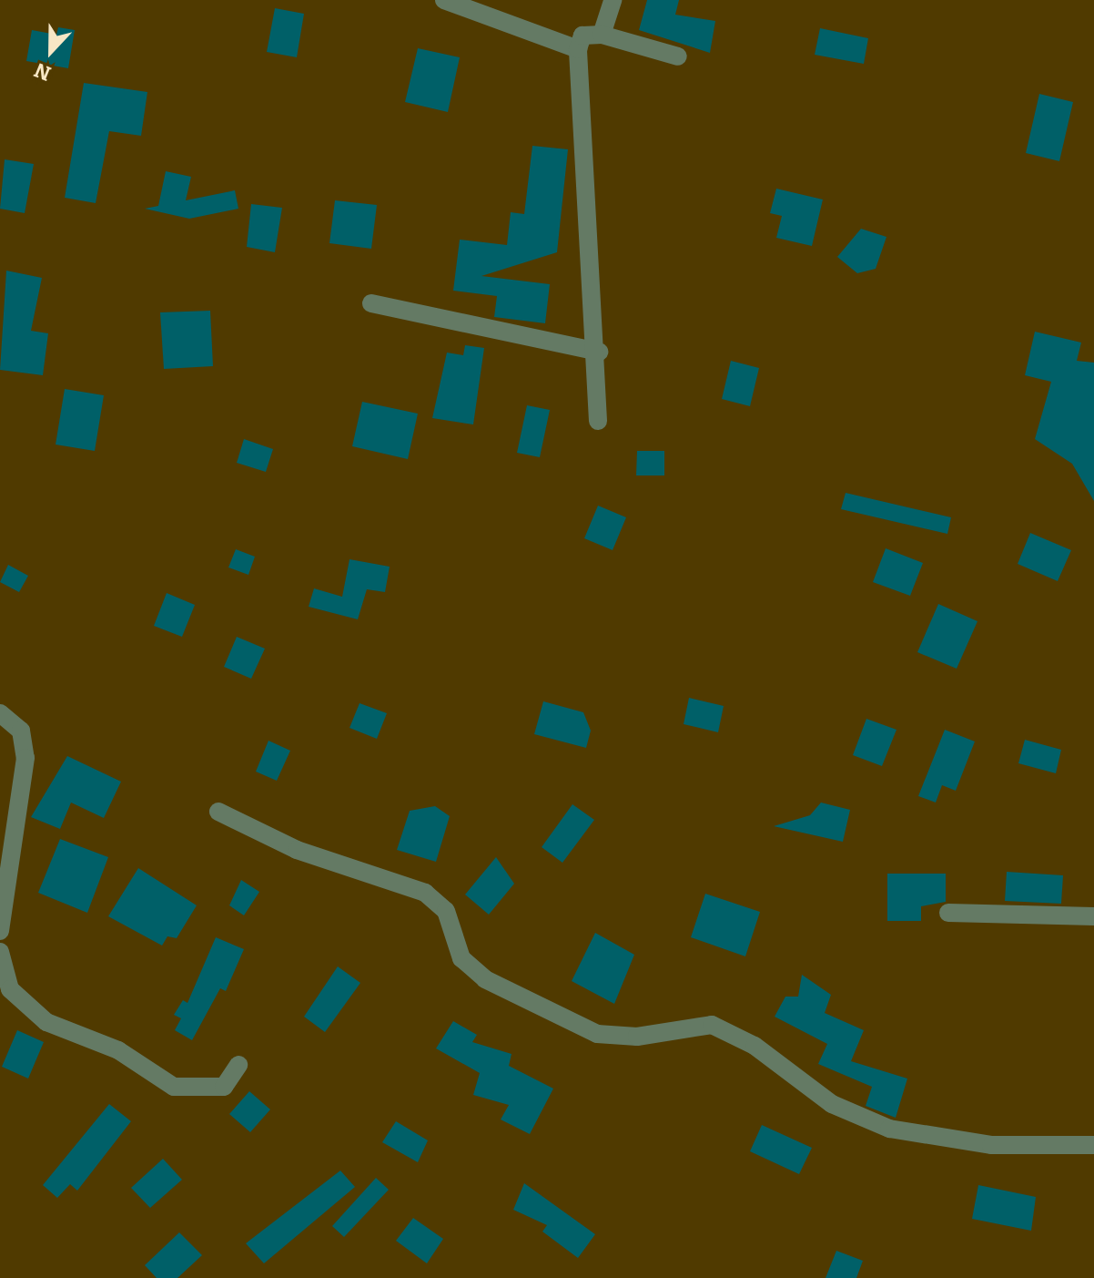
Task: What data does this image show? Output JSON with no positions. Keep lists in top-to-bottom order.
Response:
{
  "north": "bottom"
}
